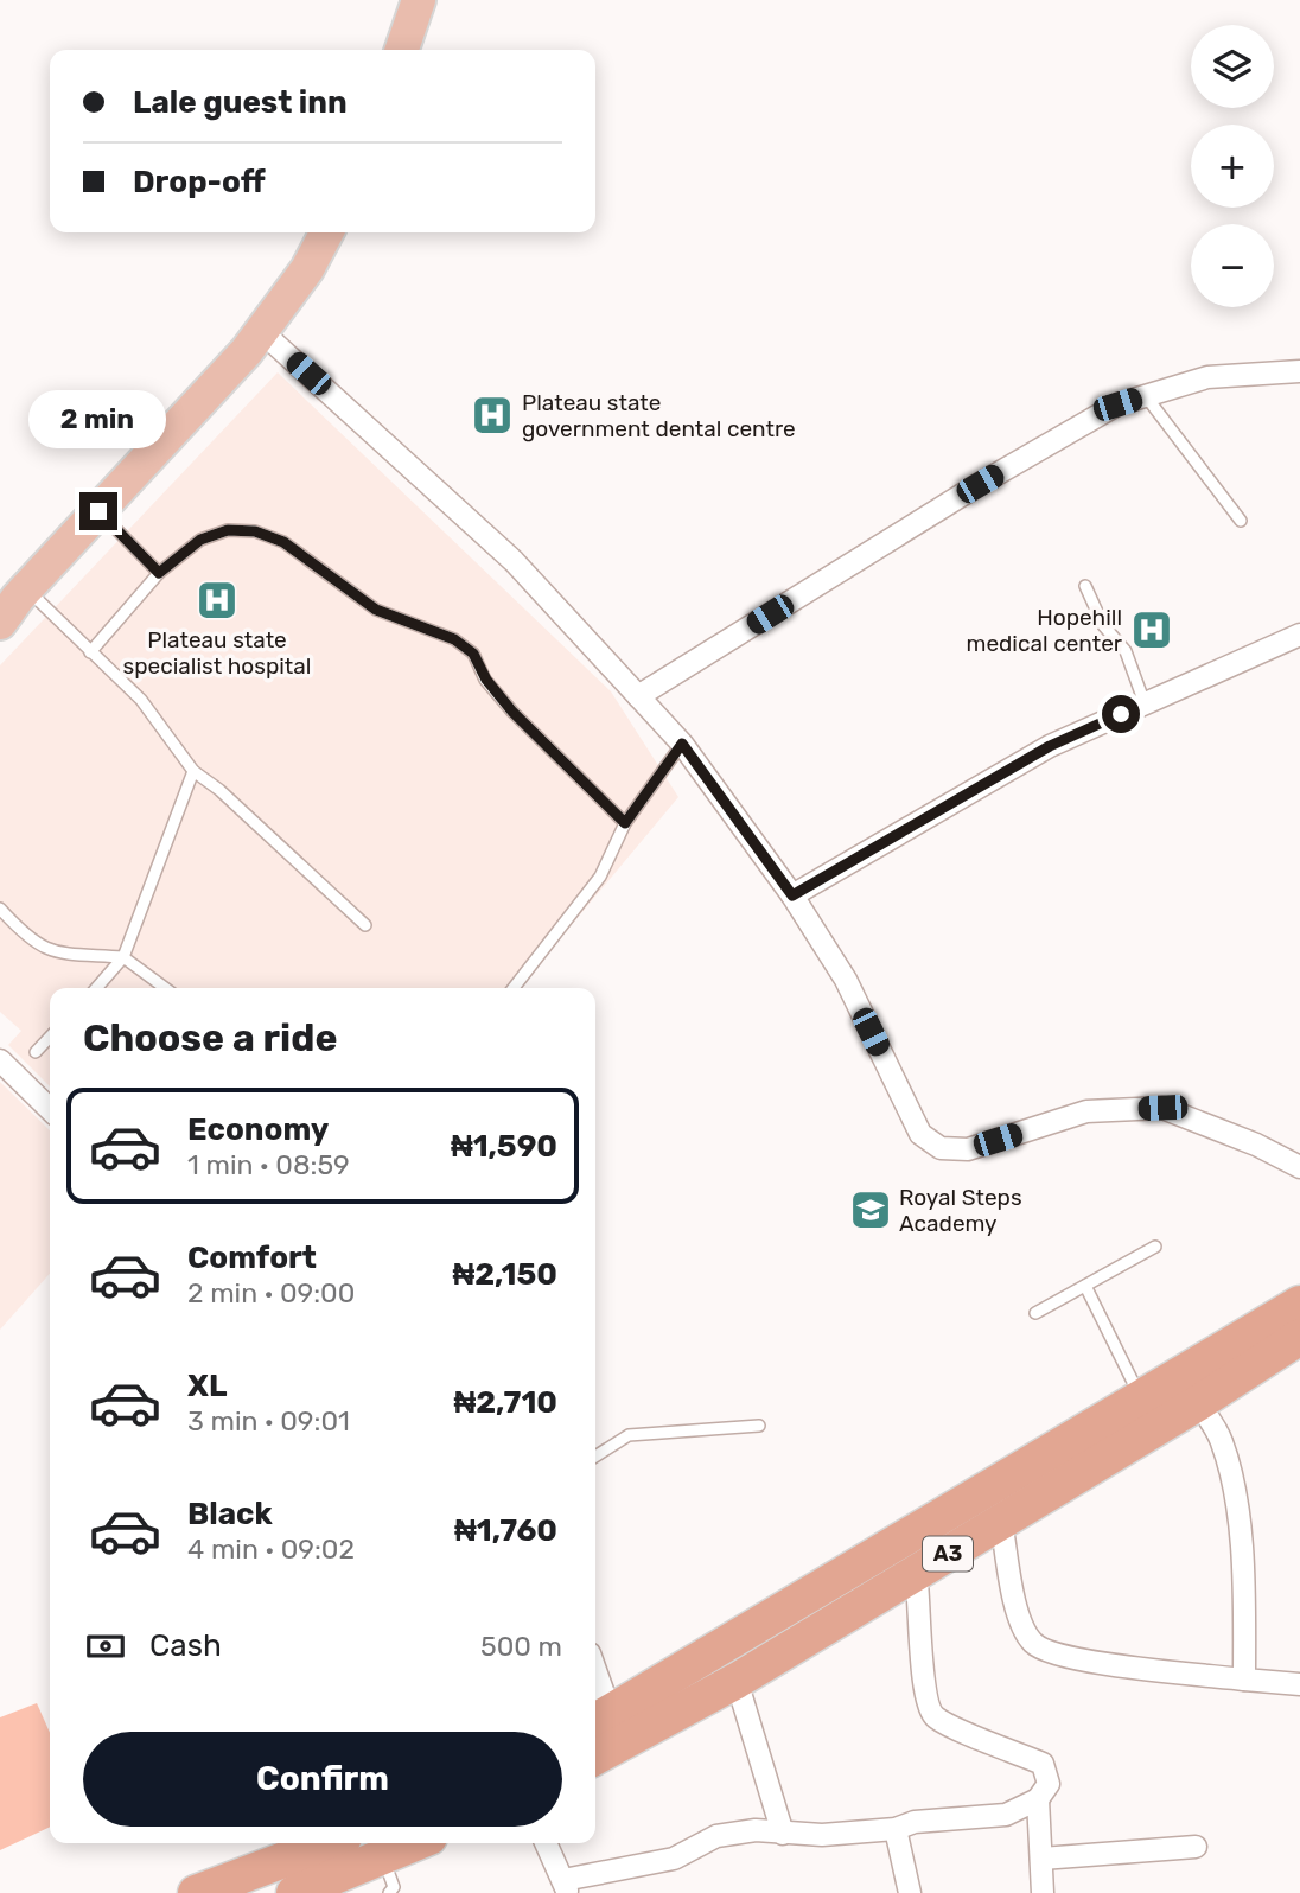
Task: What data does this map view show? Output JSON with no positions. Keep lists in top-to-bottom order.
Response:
{
  "streets": {
    "highway": ["A3"]
  },
  "places": {
    "hospital": ["Plateau state government dental centre", "Plateau state specialist hospital", "Hopehill medical center"],
    "school or university": ["Royal Steps Academy"]
  },
  "page": {
    "map_buttons": ["+", "−"],
    "banner": ["Lale guest inn", "Drop-off"],
    "bubble": "2 min",
    "heading": "Choose a ride",
    "list": [
      {
        "name": "Economy",
        "note": "1 min · 08:59",
        "value": "₦1,590"
      },
      {
        "name": "Comfort",
        "note": "2 min · 09:00",
        "value": "₦2,150"
      },
      {
        "name": "XL",
        "note": "3 min · 09:01",
        "value": "₦2,710"
      },
      {
        "name": "Black",
        "note": "4 min · 09:02",
        "value": "₦1,760"
      }
    ],
    "pay": ["Cash", "500 m"],
    "buttons": "Confirm"
  }
}
